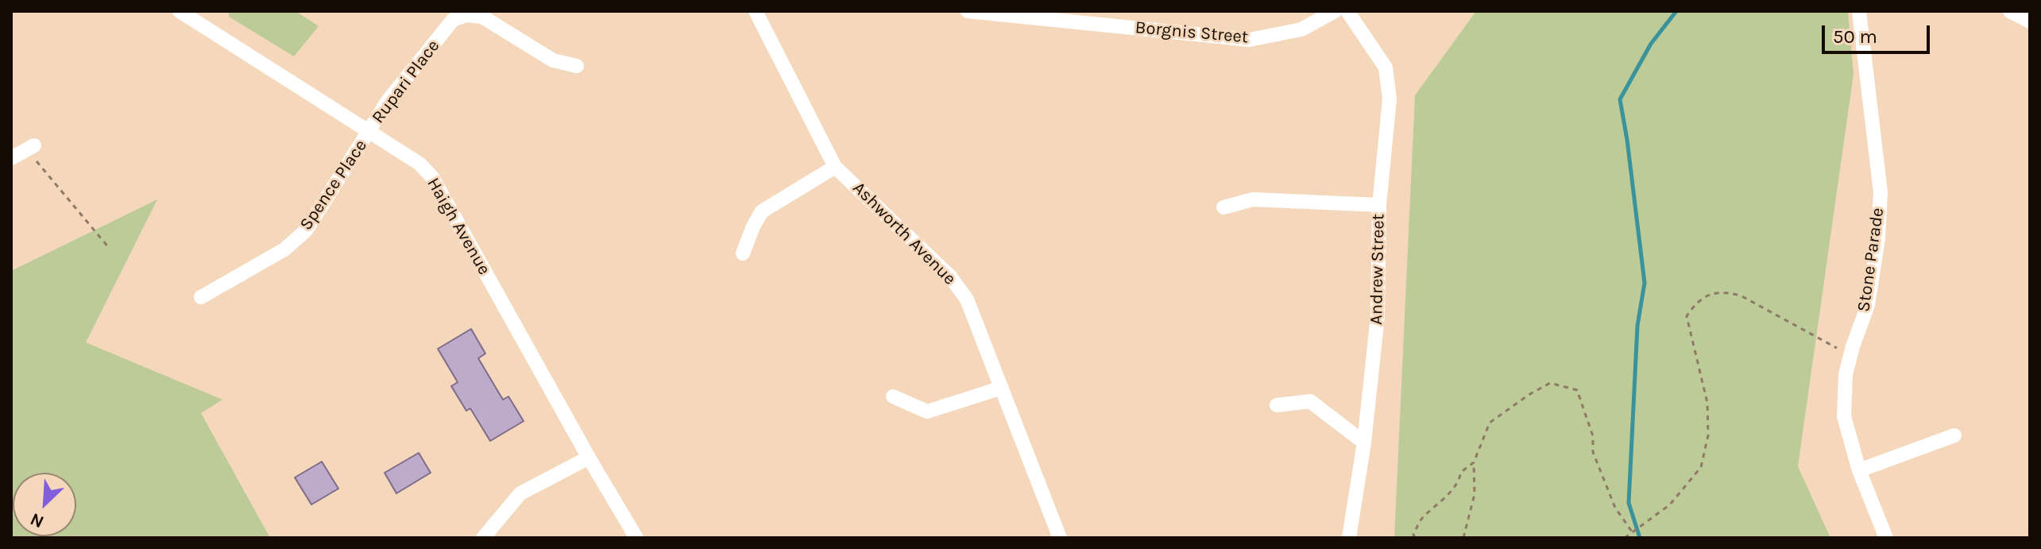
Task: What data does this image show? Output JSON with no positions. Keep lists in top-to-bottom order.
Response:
{
  "streets": {
    "street": [
      "Borgnis Street",
      "Rupari Place",
      "Spence Place",
      "Haigh Avenue",
      "Ashworth Avenue",
      "Stone Parade",
      "Andrew Street"
    ]
  },
  "crossings": [
    ["Rupari Place", "Spence Place"],
    ["Rupari Place", "Haigh Avenue"],
    ["Spence Place", "Haigh Avenue"]
  ],
  "scale_bar": "50 m",
  "north": "bottom left"
}
